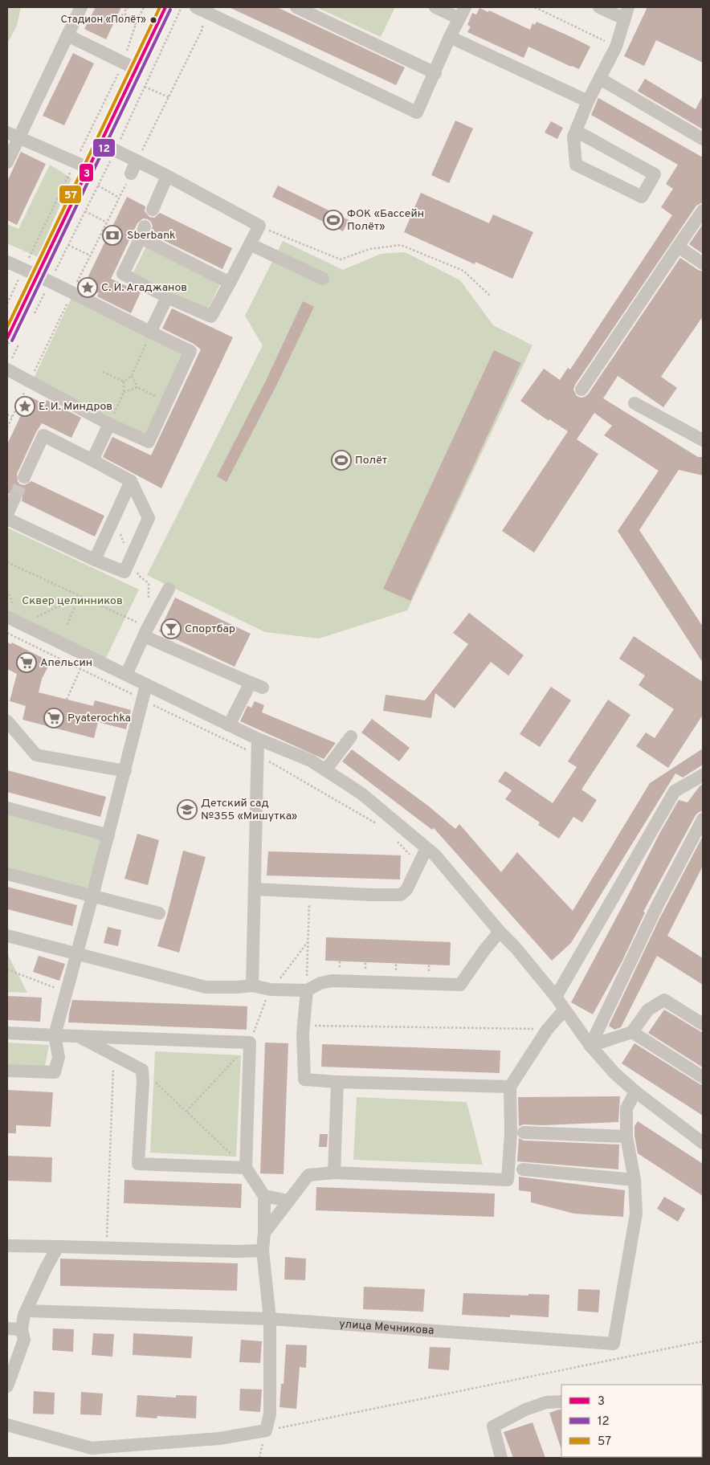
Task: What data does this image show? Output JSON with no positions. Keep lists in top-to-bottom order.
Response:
{
  "streets": {
    "street": ["улица Мечникова"]
  },
  "parks": ["Сквер целинников"],
  "places": {
    "other": ["Стадион «Полёт»"],
    "sports": ["ФОК «Бассейн Полёт»", "Полёт"],
    "bank": ["Sberbank"],
    "place": ["С. И. Агаджанов", "Е. И. Миндров"],
    "bar": ["Спортбар"],
    "supermarket": ["Апельсин", "Pyaterochka"],
    "school or university": ["Детский сад №355 «Мишутка»"]
  },
  "lines": ["transit line 3", "transit line 57", "transit line 12"],
  "legend": ["3", "12", "57"]
}
